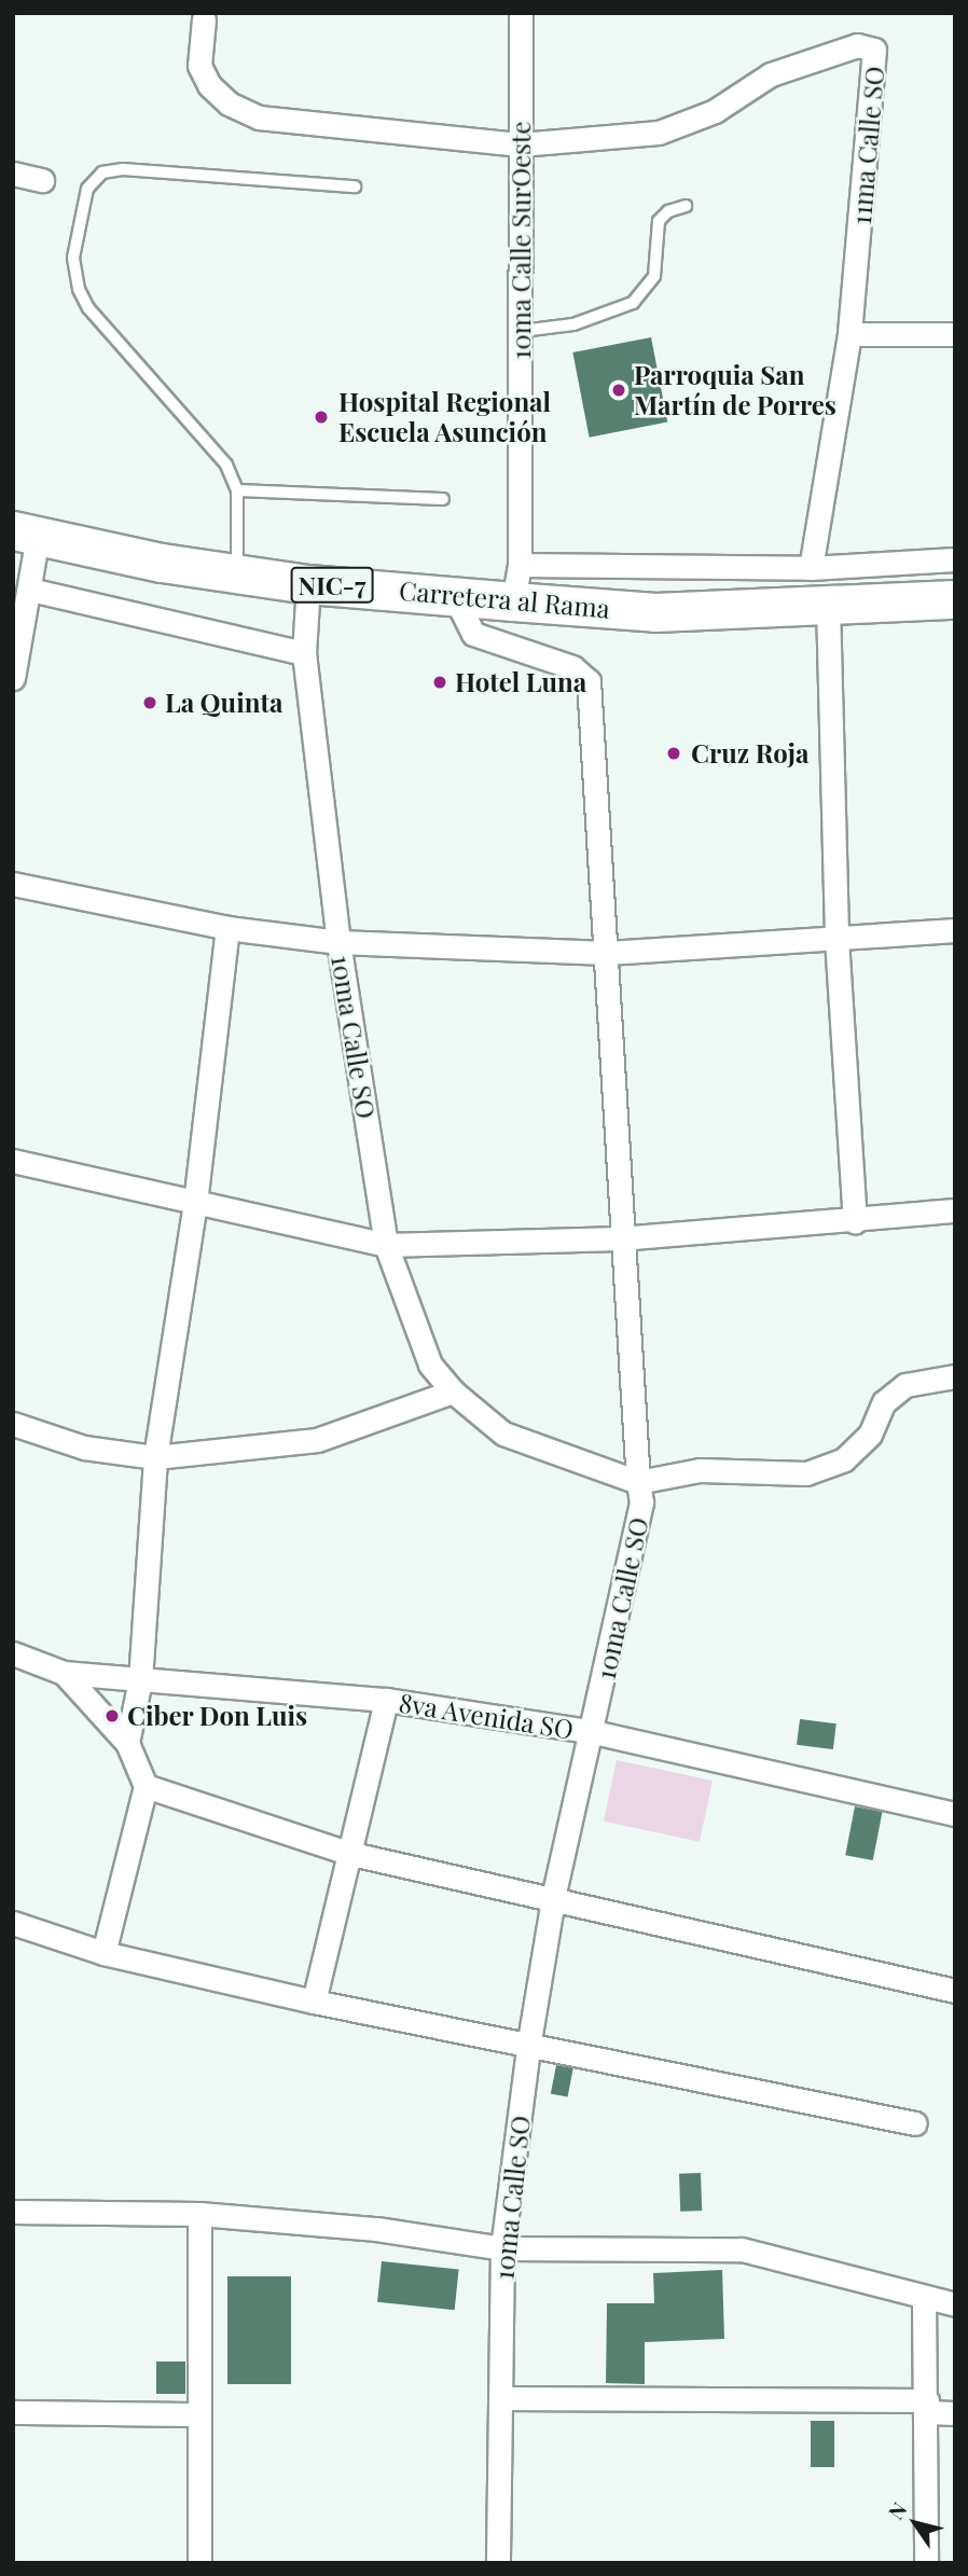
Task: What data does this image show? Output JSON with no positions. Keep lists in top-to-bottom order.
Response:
{
  "streets": {
    "highway": ["NIC-7", "Carretera al Rama"],
    "street": [
      "11ma Calle SO",
      "10ma Calle SurOeste",
      "10ma Calle SO",
      "8va Avenida SO"
    ]
  },
  "crossings": [
    ["11ma Calle SO", "10ma Calle SurOeste"],
    ["10ma Calle SurOeste", "Carretera al Rama"],
    ["Carretera al Rama", "10ma Calle SO"],
    ["10ma Calle SO", "8va Avenida SO"]
  ],
  "places": [
    "Parroquia San Martín de Porres",
    "Hospital Regional Escuela Asunción",
    "Hotel Luna",
    "La Quinta",
    "Cruz Roja",
    "Ciber Don Luis"
  ],
  "north": "top left"
}
